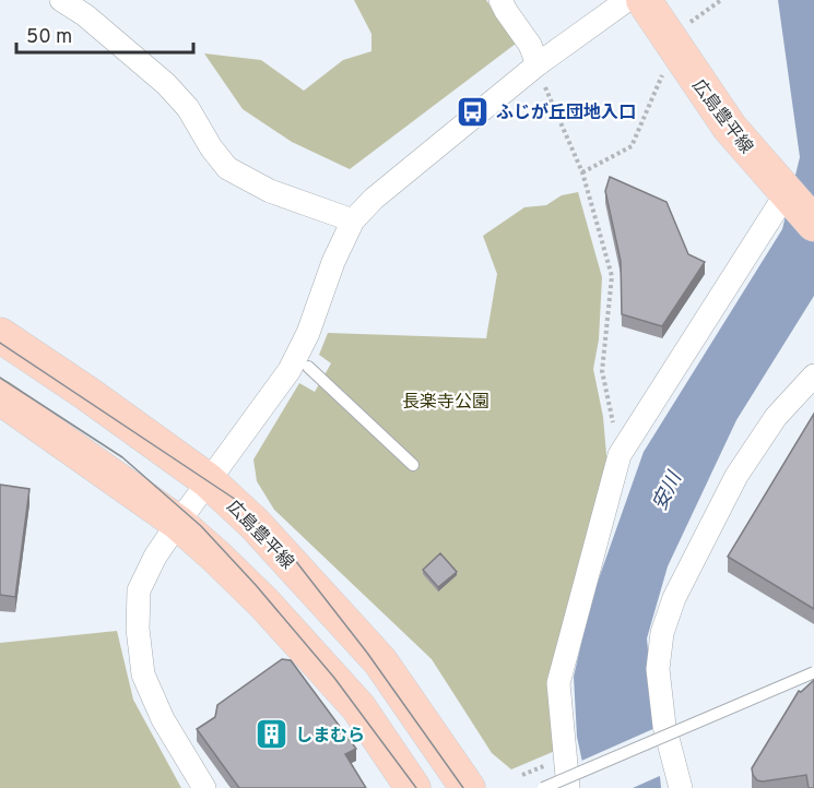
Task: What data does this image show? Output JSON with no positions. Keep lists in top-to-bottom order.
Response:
{
  "streets": {
    "main road": ["広島豊平線"]
  },
  "water": ["安川"],
  "parks": ["長楽寺公園"],
  "places": {
    "bus stop": ["ふじが丘団地入口"],
    "building": ["しまむら"]
  },
  "scale_bar": "50 m"
}
